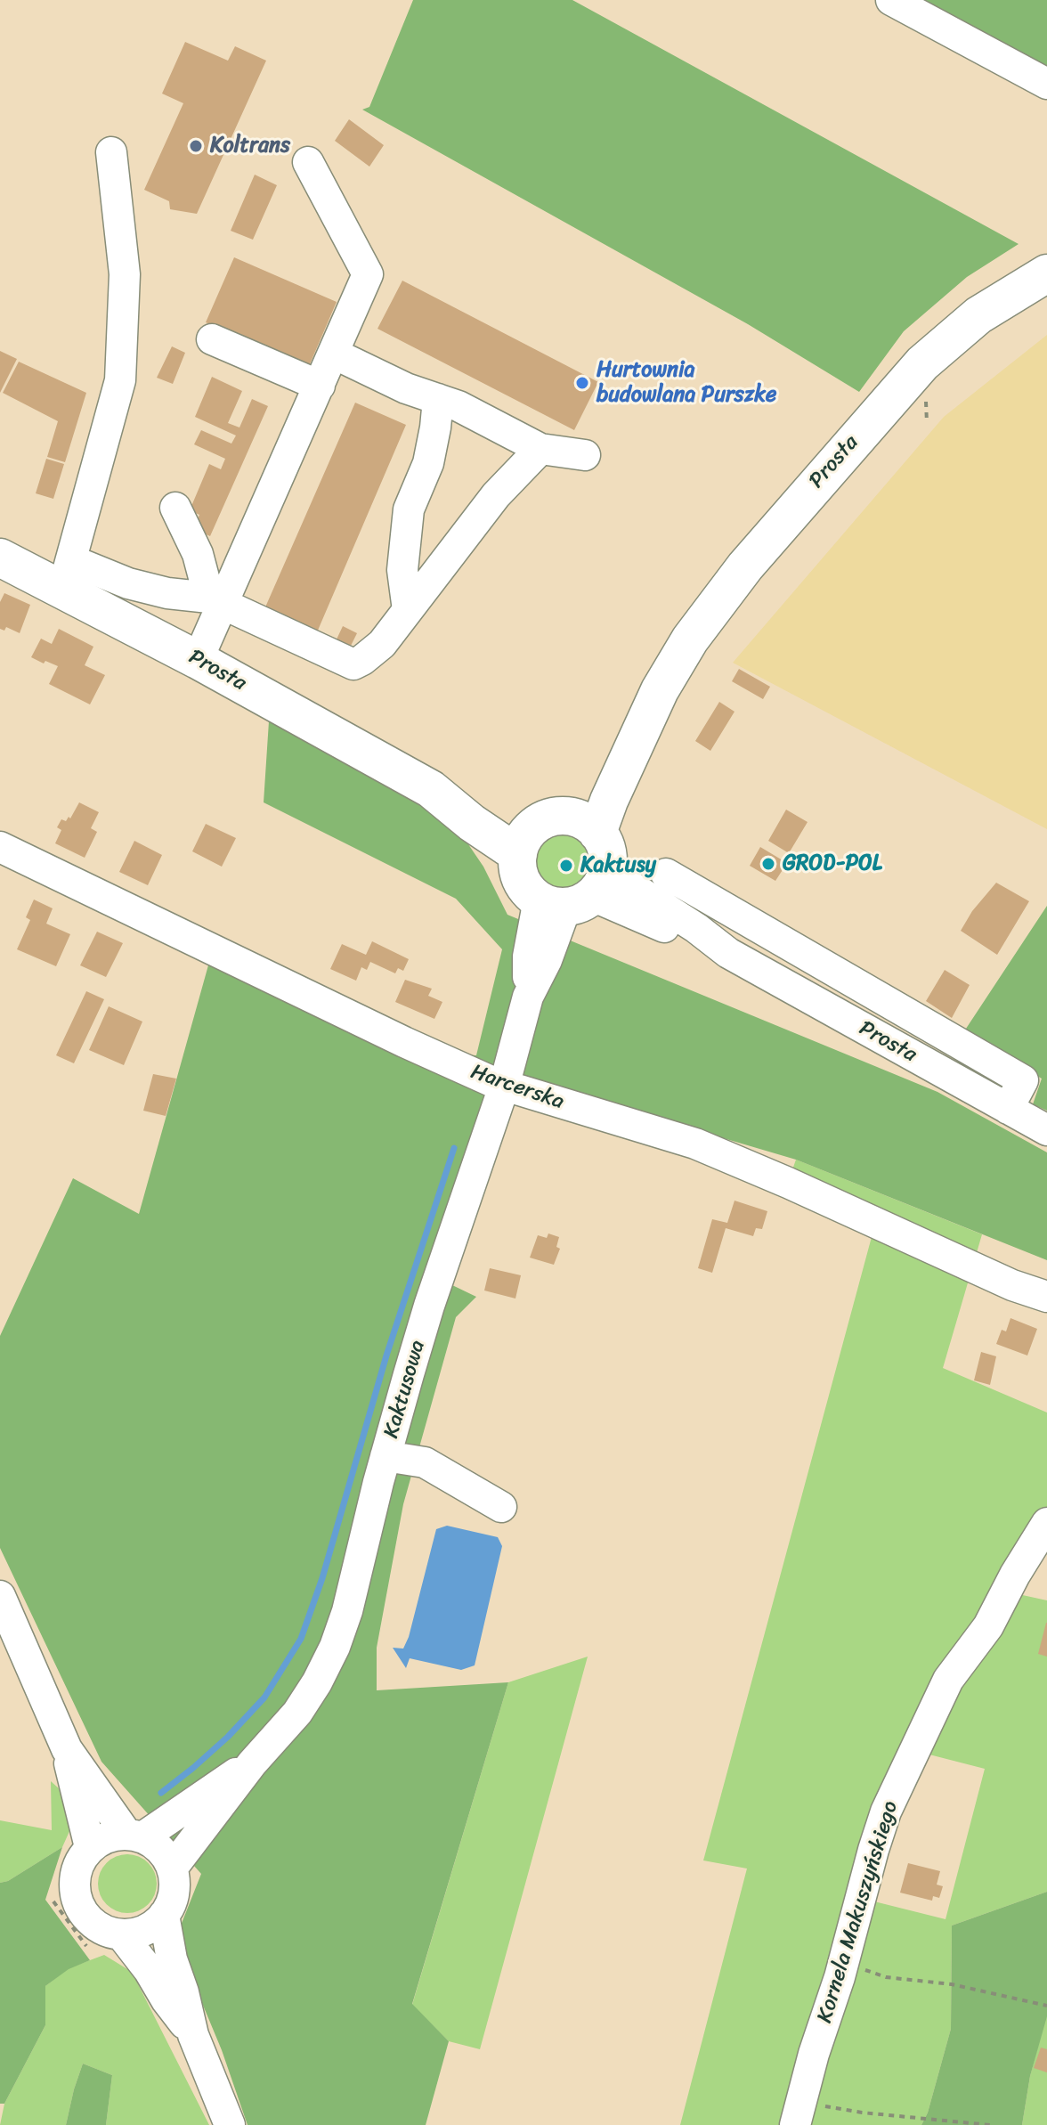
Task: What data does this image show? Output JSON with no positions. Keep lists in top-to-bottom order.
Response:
{
  "streets": {
    "main road": ["Prosta"],
    "street": ["Harcerska", "Kaktusowa", "Kornela Makuszyńskiego"]
  },
  "crossings": [
    ["Prosta", "Kaktusowa"],
    ["Harcerska", "Kaktusowa"]
  ],
  "places": [
    "Koltrans",
    "Hurtownia budowlana Purszke",
    "GROD-POL",
    "Kaktusy"
  ]
}
